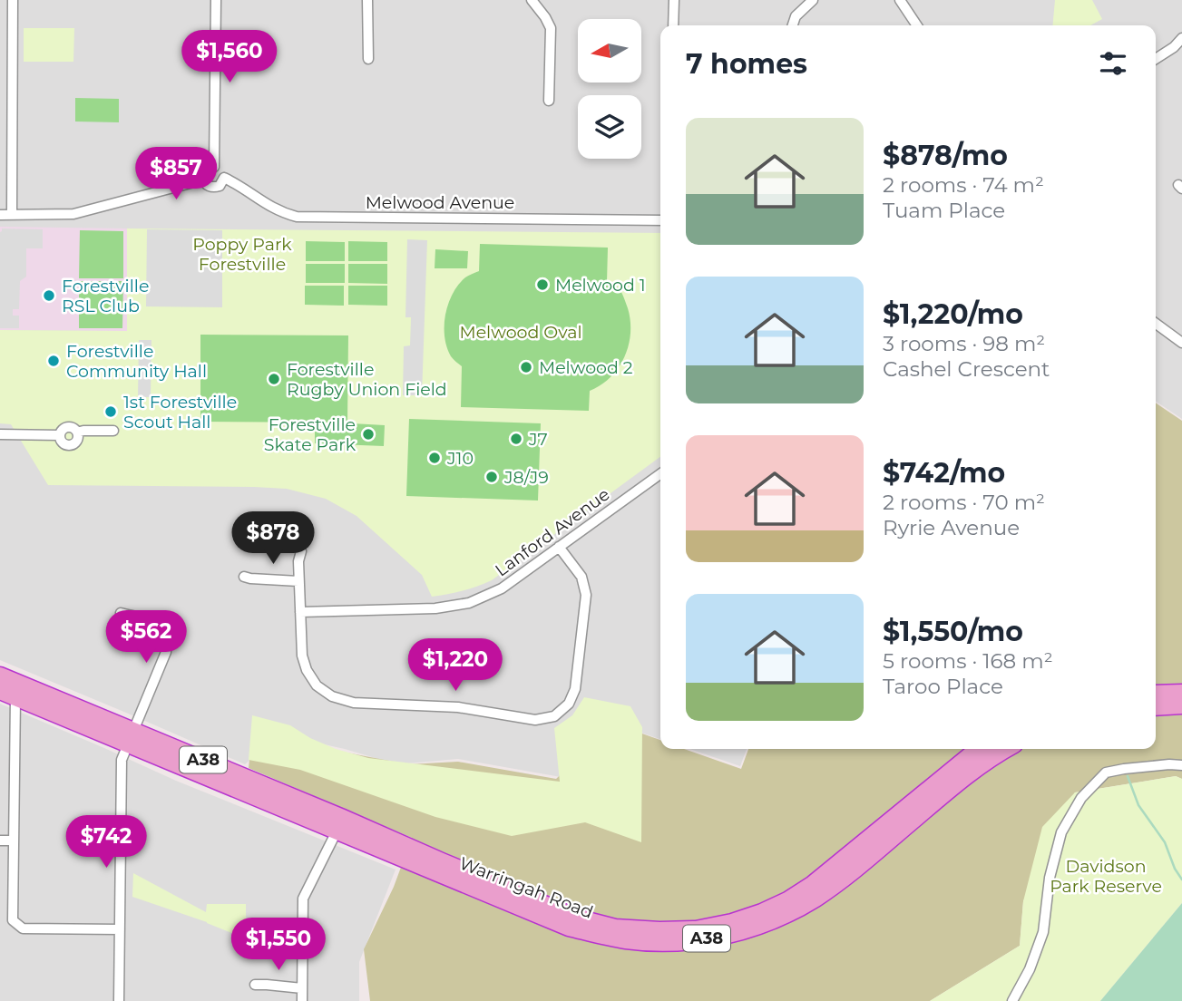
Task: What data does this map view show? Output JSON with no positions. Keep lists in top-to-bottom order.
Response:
{
  "streets": {
    "highway": ["A38", "Warringah Road"],
    "street": ["Melwood Avenue", "Lanford Avenue"]
  },
  "parks": ["Poppy Park Forestville", "Melwood Oval", "Davidson Park Reserve"],
  "places": [
    "Melwood 1",
    "Forestville RSL Club",
    "Forestville Community Hall",
    "Melwood 2",
    "Forestville Rugby Union Field",
    "1st Forestville Scout Hall",
    "Forestville Skate Park",
    "J7",
    "J10",
    "J8/J9"
  ],
  "north": "left",
  "page": {
    "heading": "7 homes",
    "price": [
      "$1,560",
      "$857",
      "$878",
      "$562",
      "$1,220",
      "$742",
      "$1,550"
    ],
    "list": [
      {
        "name": "$878/mo",
        "note": "2 rooms · 74 m² · Tuam Place"
      },
      {
        "name": "$1,220/mo",
        "note": "3 rooms · 98 m² · Cashel Crescent"
      },
      {
        "name": "$742/mo",
        "note": "2 rooms · 70 m² · Ryrie Avenue"
      },
      {
        "name": "$1,550/mo",
        "note": "5 rooms · 168 m² · Taroo Place"
      }
    ]
  }
}
